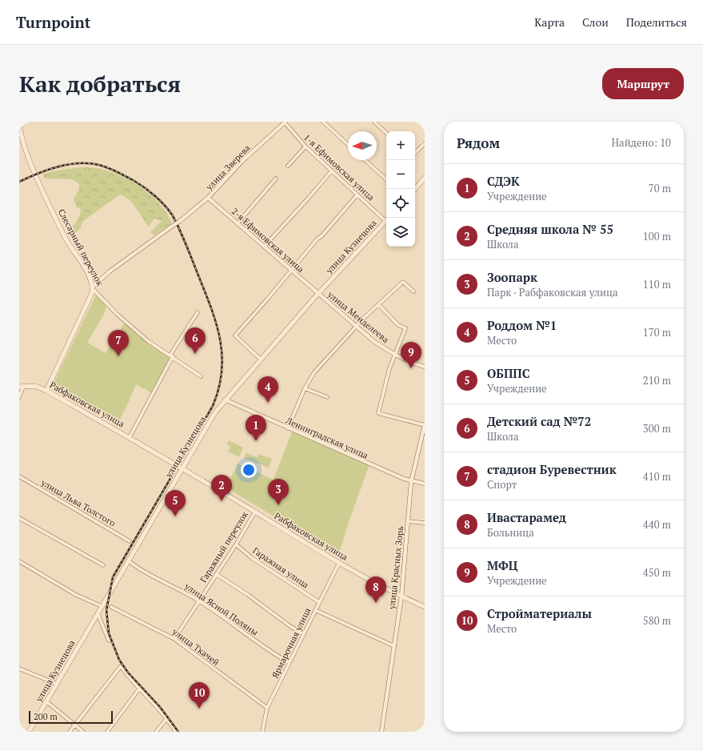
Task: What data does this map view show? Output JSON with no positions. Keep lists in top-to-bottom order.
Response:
{
  "streets": {
    "main road": ["улица Кузнецова", "Слесарный переулок", "Рабфаковская улица"],
    "street": [
      "улица Зверева",
      "1-я Ефимовская улица",
      "2-я Ефимовская улица",
      "улица Менделеева",
      "Ленинградская улица",
      "улица Льва Толстого",
      "Гаражный переулок",
      "Гаражная улица",
      "улица Красных Зорь",
      "улица Ясной Поляны",
      "Ярмарочная улица",
      "улица Ткачей"
    ]
  },
  "crossings": [
    ["улица Зверева", "1-я Ефимовская улица"],
    ["улица Зверева", "2-я Ефимовская улица"],
    ["улица Зверева", "Слесарный переулок"],
    ["2-я Ефимовская улица", "улица Кузнецова"],
    ["2-я Ефимовская улица", "улица Менделеева"],
    ["улица Кузнецова", "улица Менделеева"],
    ["улица Кузнецова", "Рабфаковская улица"],
    ["улица Кузнецова", "Ленинградская улица"],
    ["улица Кузнецова", "улица Ясной Поляны"],
    ["Рабфаковская улица", "Гаражный переулок"],
    ["Рабфаковская улица", "улица Красных Зорь"],
    ["Рабфаковская улица", "Ярмарочная улица"],
    ["Ленинградская улица", "улица Красных Зорь"],
    ["Гаражный переулок", "Гаражная улица"],
    ["Гаражный переулок", "улица Ясной Поляны"],
    ["Гаражный переулок", "улица Ткачей"],
    ["Гаражная улица", "Ярмарочная улица"],
    ["улица Ясной Поляны", "Ярмарочная улица"],
    ["Ярмарочная улица", "улица Ткачей"]
  ],
  "scale_bar": "200 m",
  "north": "left",
  "page": {
    "header": "Turnpoint",
    "nav": ["Карта", "Слои", "Поделиться"],
    "buttons": "Маршрут",
    "title": "Как добраться",
    "heading": ["Рядом", "Найдено: 10"],
    "map_buttons": ["+", "−"],
    "list": [
      {
        "mark": "1",
        "name": "СДЭК",
        "note": "Учреждение",
        "value": "70 m"
      },
      {
        "mark": "2",
        "name": "Средняя школа № 55",
        "note": "Школа",
        "value": "100 m"
      },
      {
        "mark": "3",
        "name": "Зоопарк",
        "note": "Парк · Рабфаковская улица",
        "value": "110 m"
      },
      {
        "mark": "4",
        "name": "Роддом №1",
        "note": "Место",
        "value": "170 m"
      },
      {
        "mark": "5",
        "name": "ОБППС",
        "note": "Учреждение",
        "value": "210 m"
      },
      {
        "mark": "6",
        "name": "Детский сад №72",
        "note": "Школа",
        "value": "300 m"
      },
      {
        "mark": "7",
        "name": "стадион Буревестник",
        "note": "Спорт",
        "value": "410 m"
      },
      {
        "mark": "8",
        "name": "Ивастарамед",
        "note": "Больница",
        "value": "440 m"
      },
      {
        "mark": "9",
        "name": "МФЦ",
        "note": "Учреждение",
        "value": "450 m"
      },
      {
        "mark": "10",
        "name": "Стройматериалы",
        "note": "Место",
        "value": "580 m"
      }
    ],
    "pins": [
      "6",
      "7",
      "9",
      "4",
      "1",
      "2",
      "3",
      "5",
      "8",
      "10"
    ],
    "scale": "200 m"
  }
}
